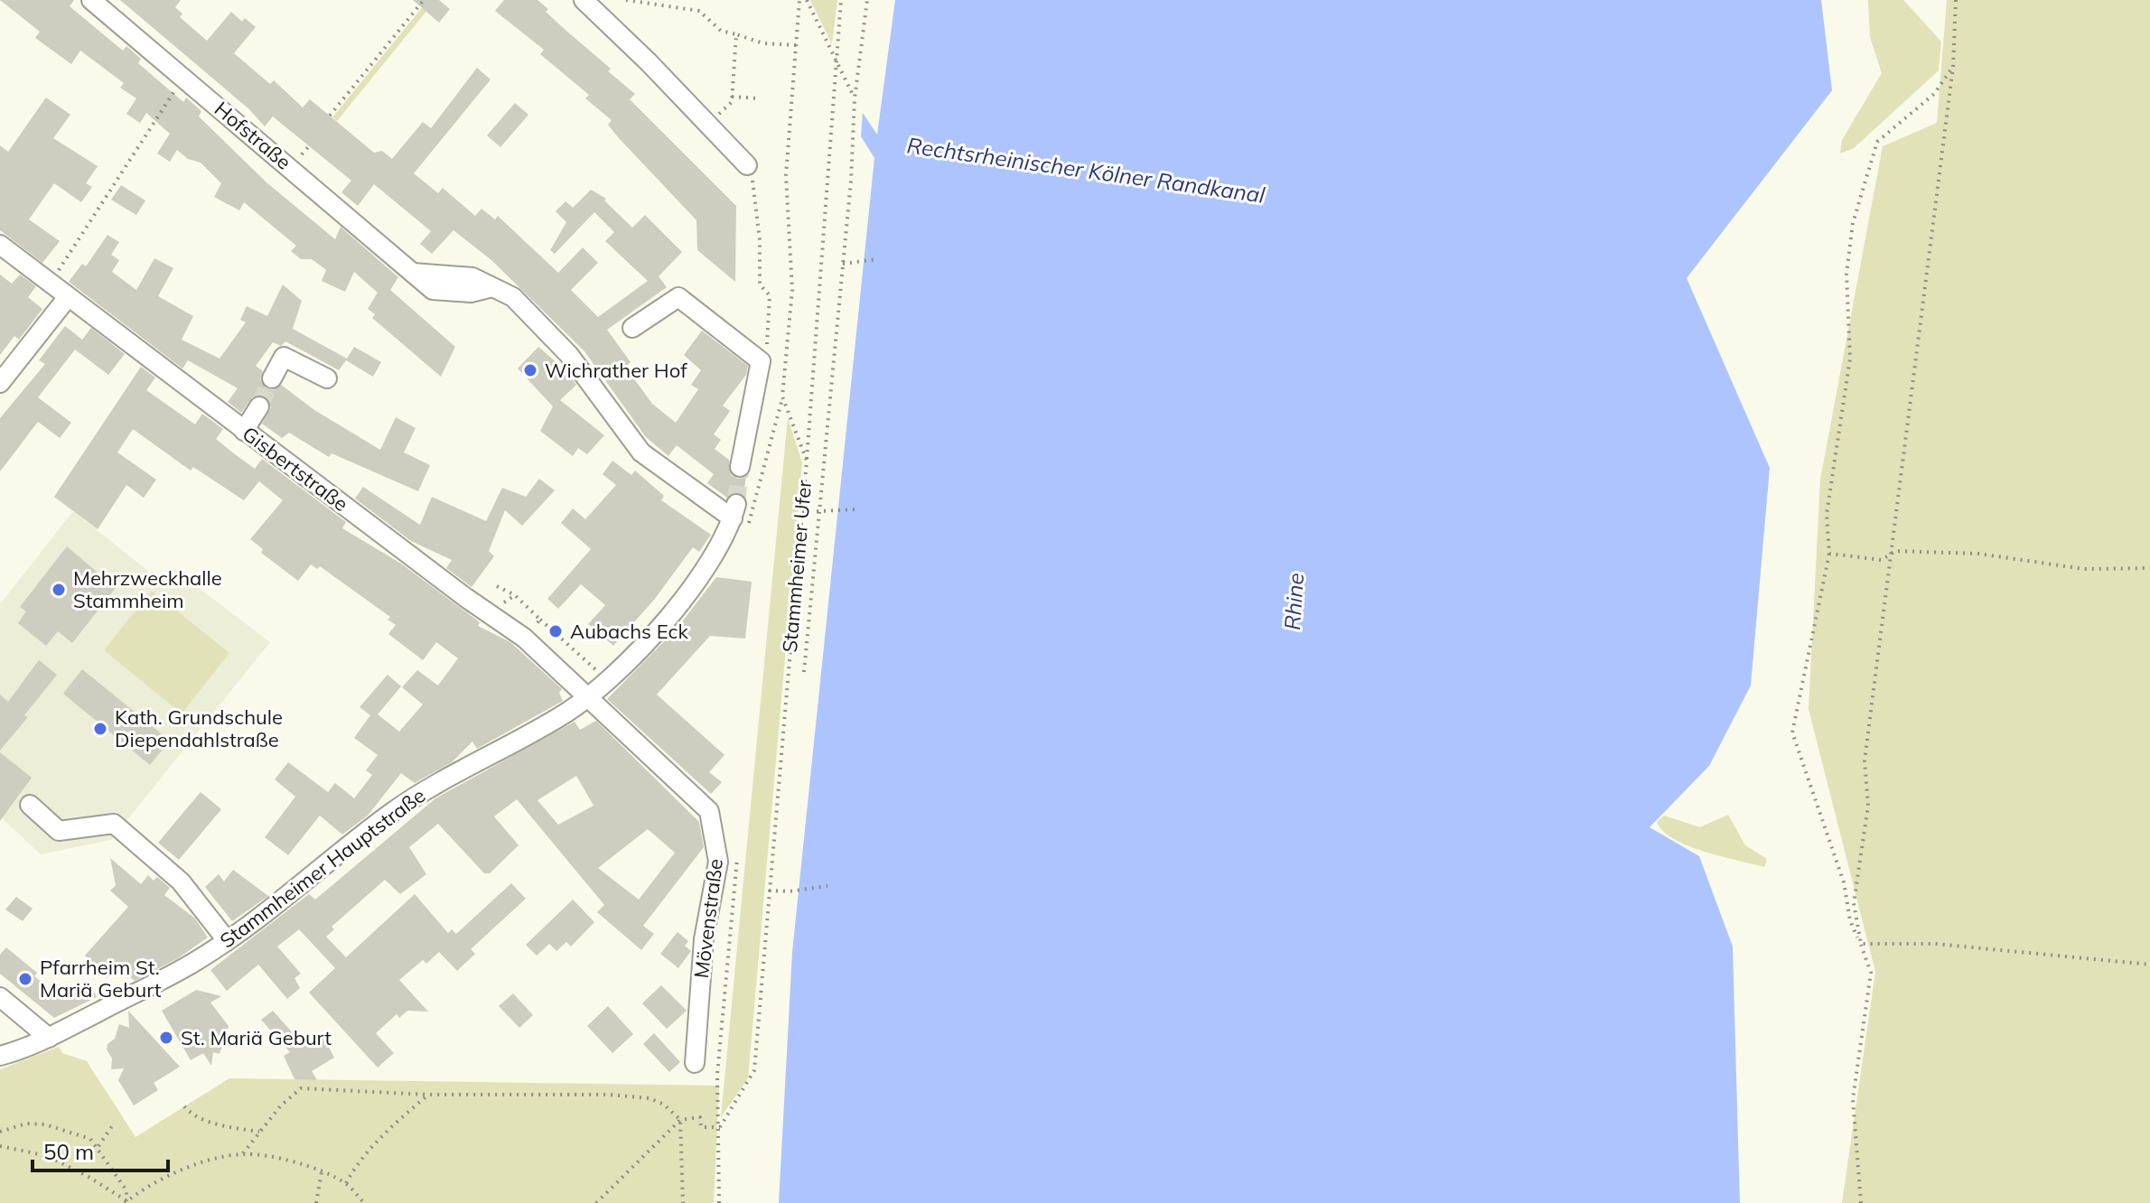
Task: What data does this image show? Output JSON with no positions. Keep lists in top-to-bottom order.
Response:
{
  "streets": {
    "street": [
      "Hofstraße",
      "Gisbertstraße",
      "Stammheimer Hauptstraße",
      "Mövenstraße"
    ],
    "path": ["Stammheimer Ufer"]
  },
  "crossings": [
    ["Hofstraße", "Stammheimer Hauptstraße"],
    ["Gisbertstraße", "Stammheimer Hauptstraße"],
    ["Gisbertstraße", "Mövenstraße"],
    ["Stammheimer Hauptstraße", "Mövenstraße"]
  ],
  "water": ["Rechtsrheinischer Kölner Randkanal", "Rhine"],
  "places": [
    "Wichrather Hof",
    "Mehrzweckhalle Stammheim",
    "Aubachs Eck",
    "Kath. Grundschule Diependahlstraße",
    "Pfarrheim St. Mariä Geburt",
    "St. Mariä Geburt"
  ],
  "scale_bar": "50 m"
}
